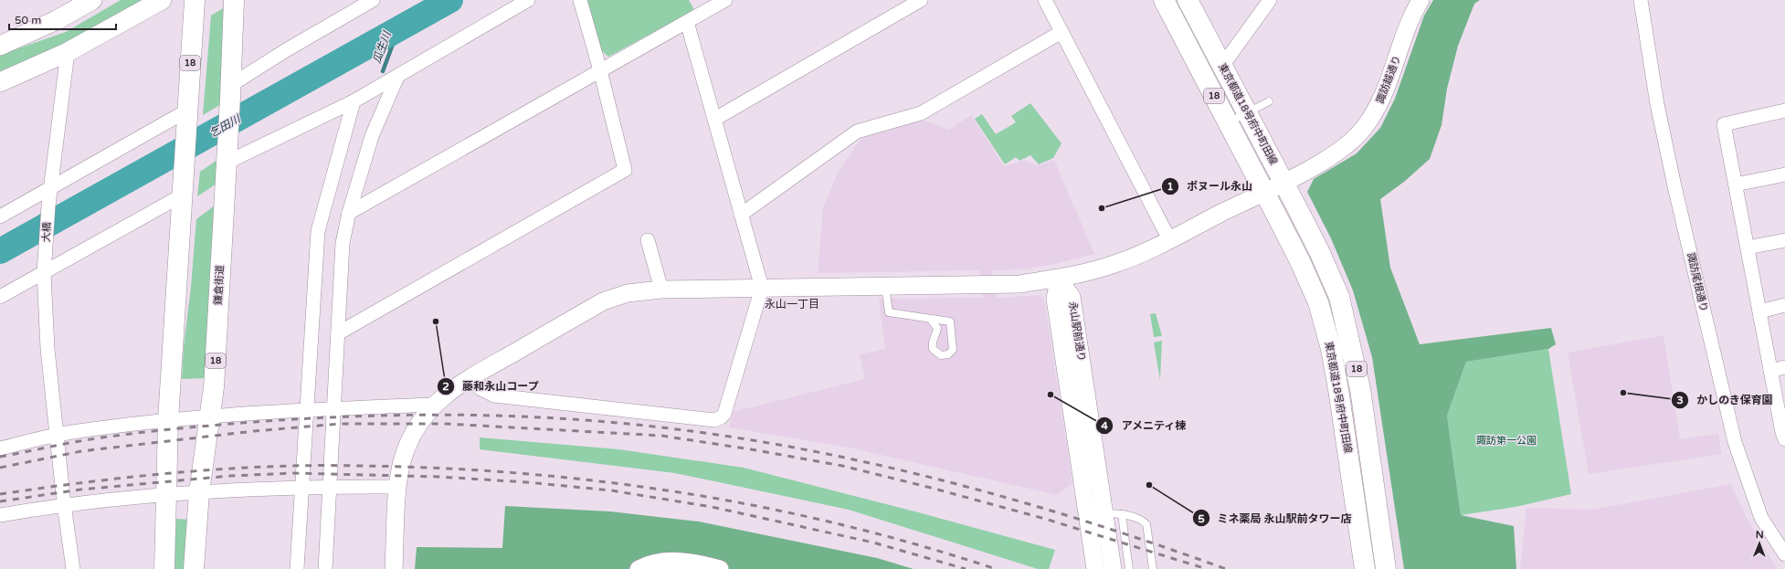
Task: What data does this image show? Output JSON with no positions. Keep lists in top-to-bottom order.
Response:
{
  "streets": {
    "main road": ["18", "東京都道18号府中町田線", "鎌倉街道"],
    "street": [
      "諏訪越通り",
      "大橋",
      "諏訪尾根通り",
      "永山駅前通り"
    ]
  },
  "crossings": [
    ["諏訪越通り", "東京都道18号府中町田線"],
    ["諏訪越通り", "永山駅前通り"]
  ],
  "districts": ["永山一丁目"],
  "water": ["瓜生川", "乞田川"],
  "parks": ["諏訪第一公園"],
  "places": [
    "ボヌール永山",
    "藤和永山コープ",
    "かしのき保育園",
    "アメニティ棟",
    "ミネ薬局 永山駅前タワー店"
  ],
  "scale_bar": "50 m",
  "north": "top"
}
